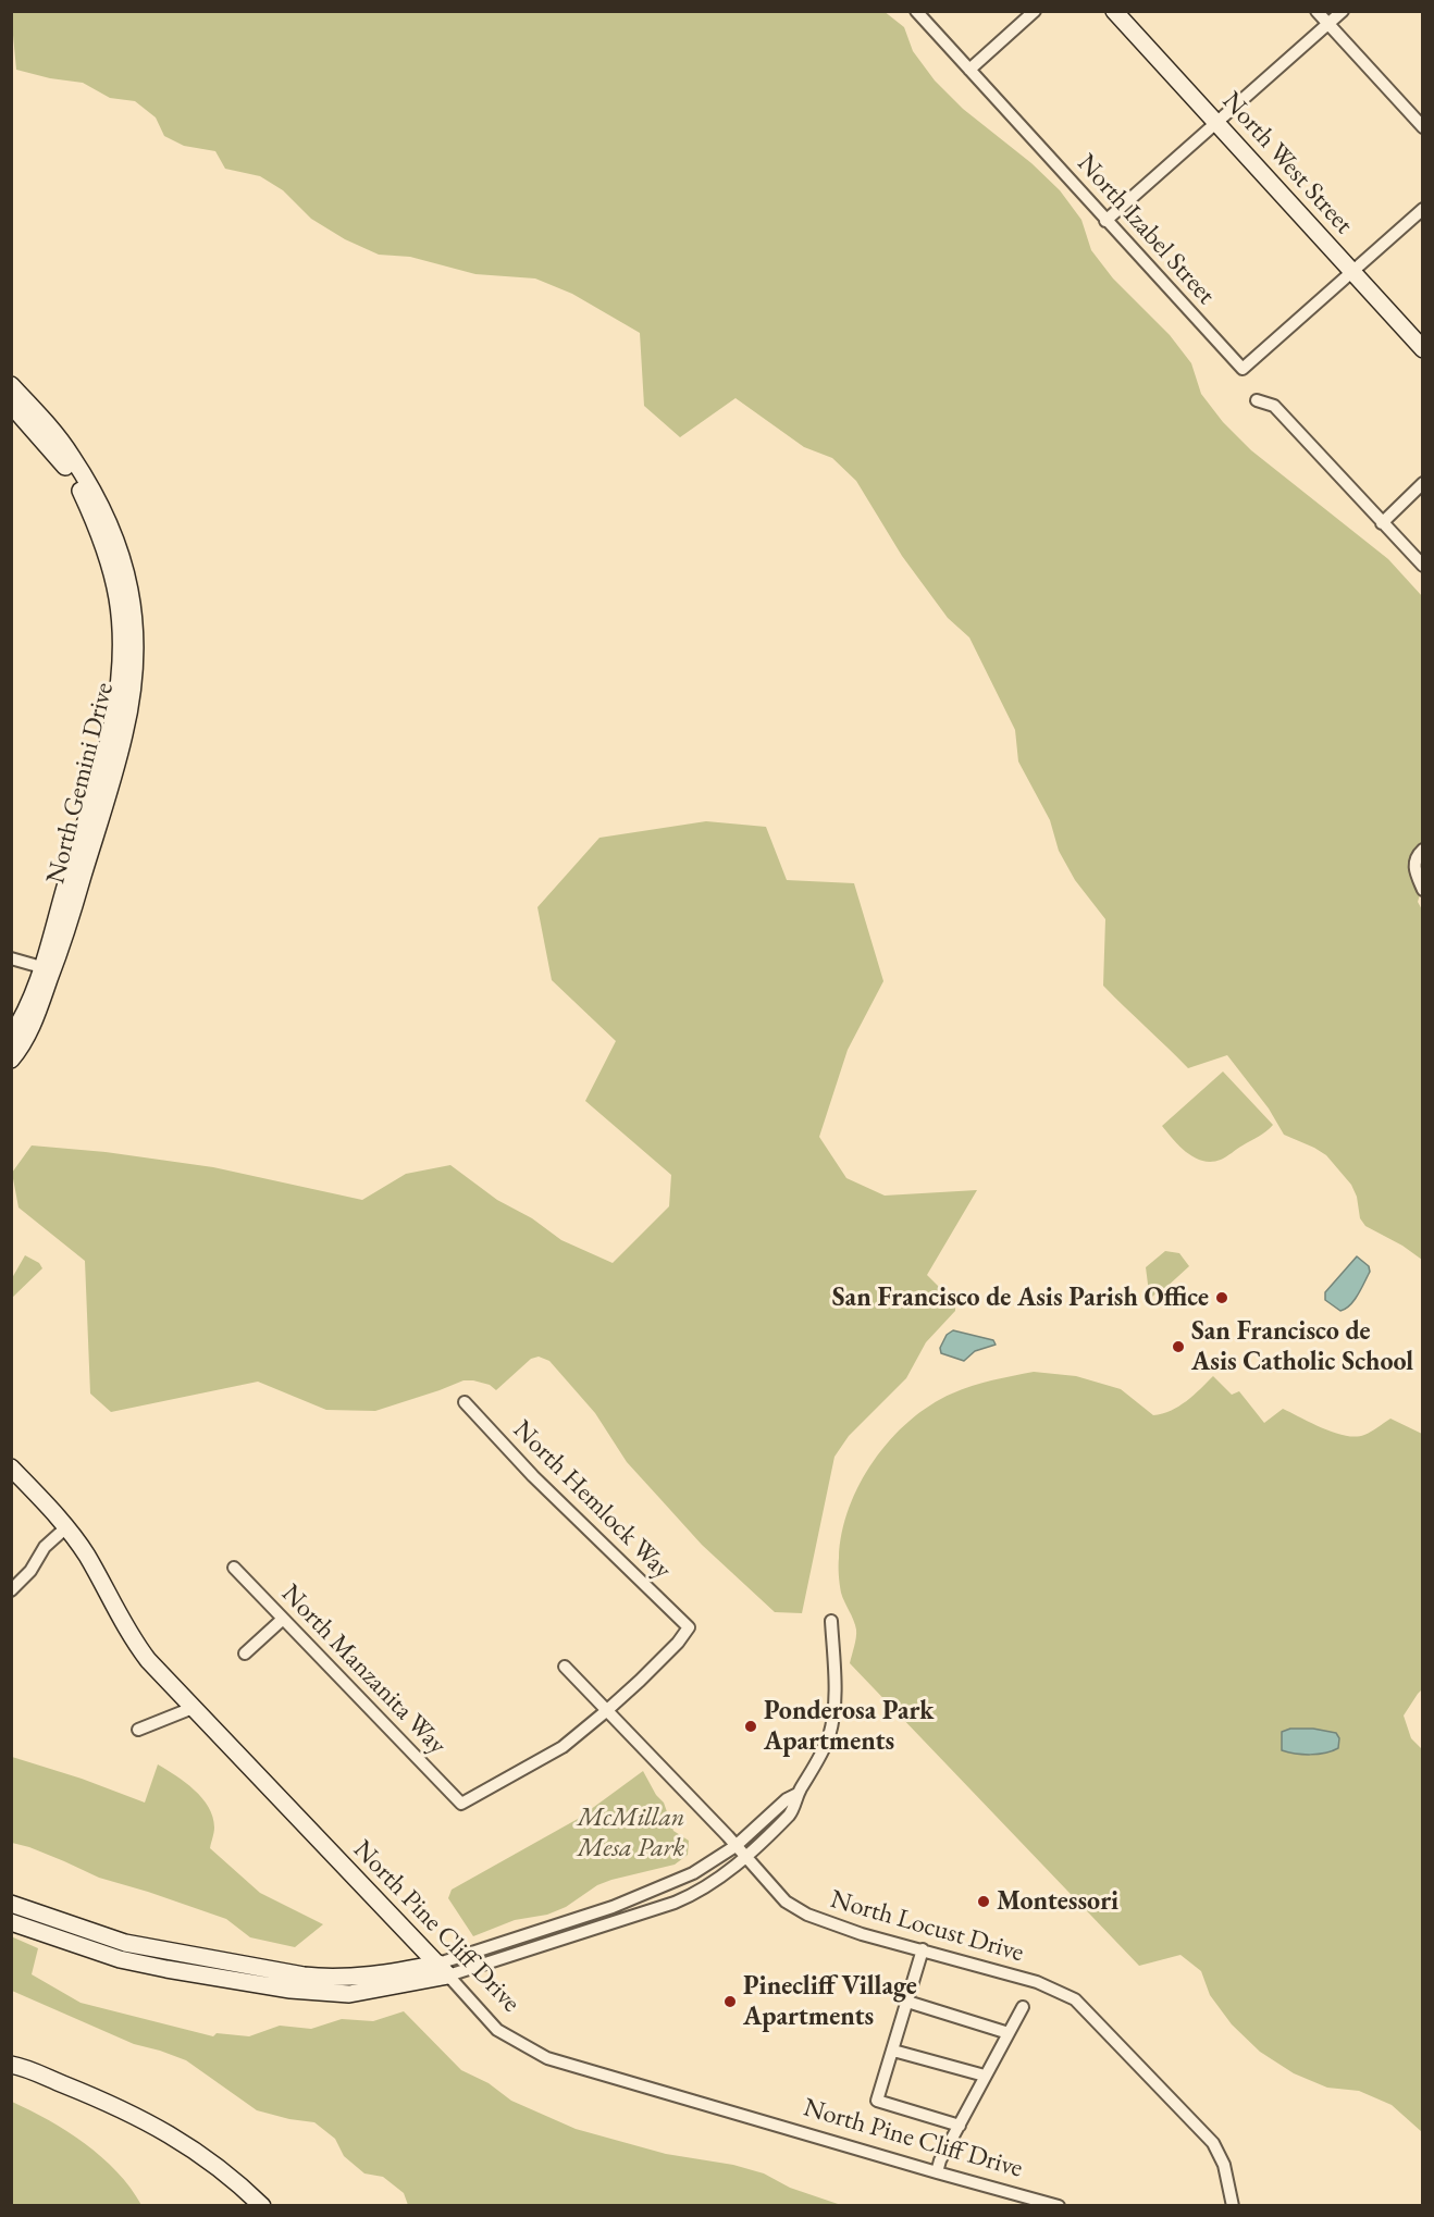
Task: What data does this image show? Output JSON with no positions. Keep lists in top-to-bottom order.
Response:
{
  "streets": {
    "street": [
      "North West Street",
      "North Izabel Street",
      "North Gemini Drive",
      "North Hemlock Way",
      "North Manzanita Way",
      "North Pine Cliff Drive",
      "North Locust Drive"
    ]
  },
  "crossings": [
    ["North West Street", "North Izabel Street"],
    ["North Hemlock Way", "North Manzanita Way"],
    ["North Hemlock Way", "North Locust Drive"],
    ["North Manzanita Way", "North Locust Drive"]
  ],
  "parks": ["McMillan Mesa Park"],
  "places": [
    "San Francisco de Asis Parish Office",
    "San Francisco de Asis Catholic School",
    "Ponderosa Park Apartments",
    "Montessori",
    "Pinecliff Village Apartments"
  ]
}
